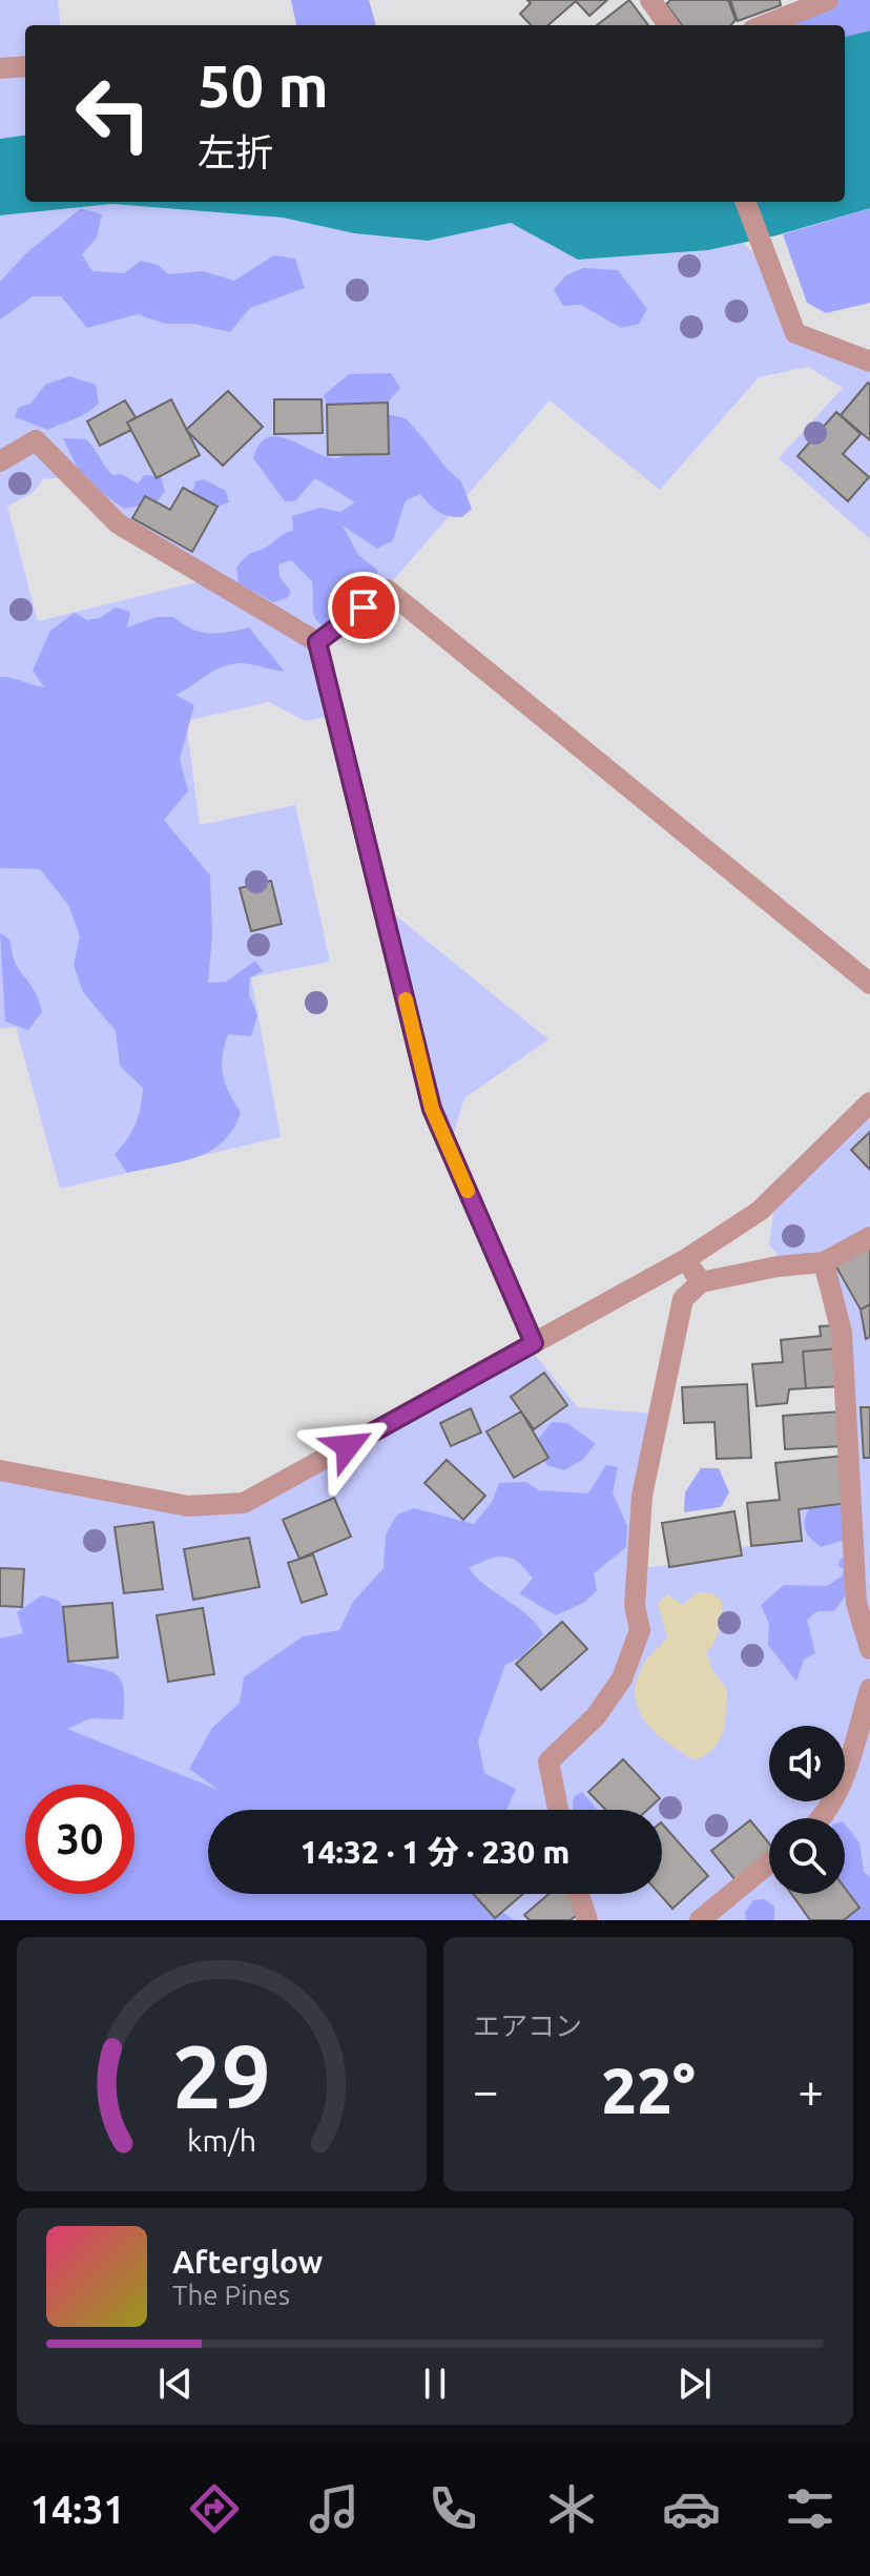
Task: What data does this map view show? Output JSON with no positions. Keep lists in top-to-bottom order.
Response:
{
  "page": {
    "turn": ["50 m", "左折"],
    "limit": "30",
    "trip": "14:32 · 1 分 · 230 m",
    "tile": "エアコン",
    "heat": ["−", "22°", "+"],
    "song": ["Afterglow", "The Pines"],
    "tabs": "14:31",
    "gauge": ["29", "km/h"]
  }
}
